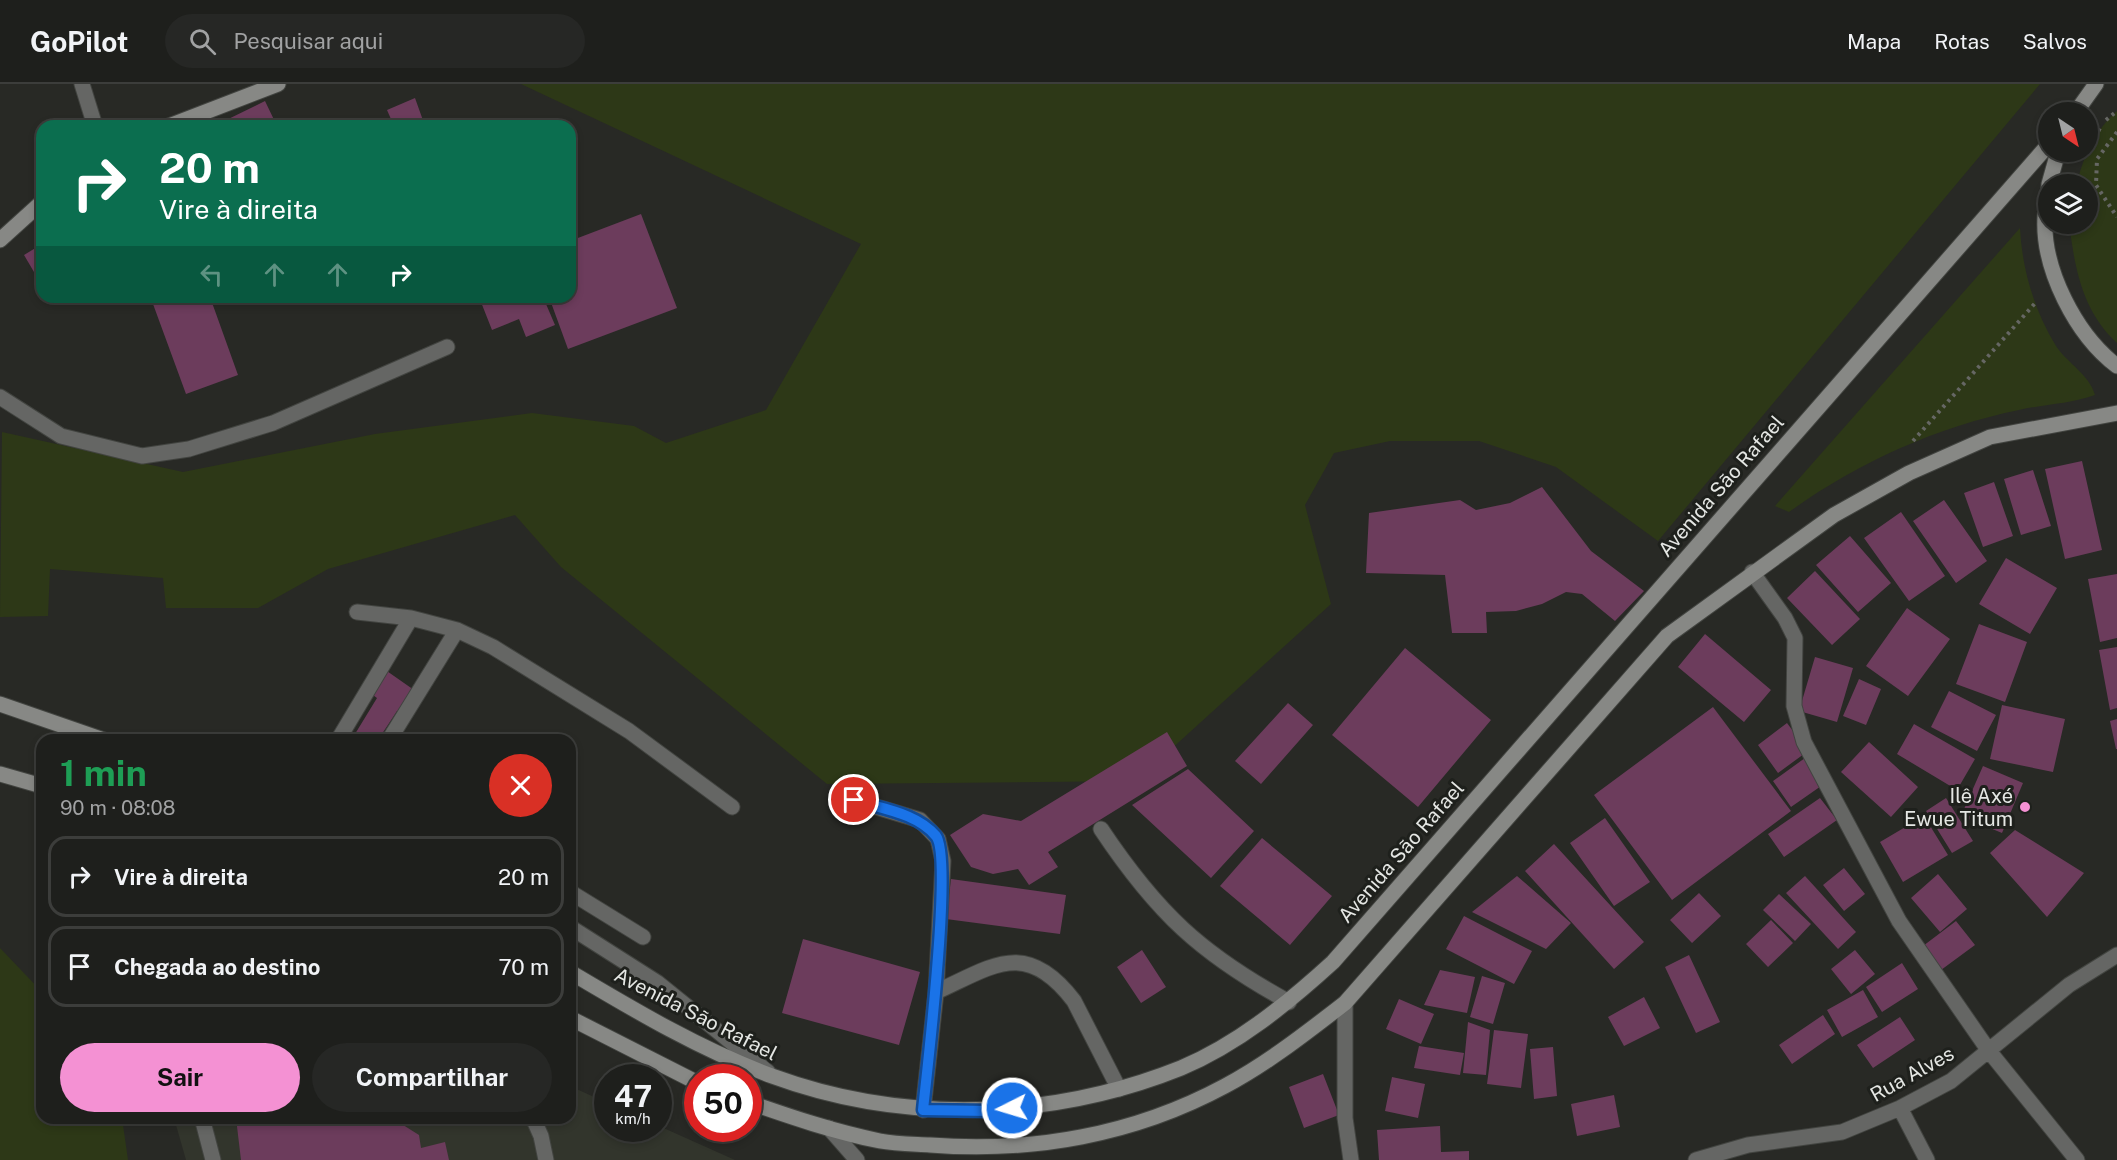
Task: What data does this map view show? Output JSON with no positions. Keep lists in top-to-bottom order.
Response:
{
  "streets": {
    "main road": ["Avenida São Rafael"],
    "street": ["Rua Alves"]
  },
  "places": ["Ilê Axé Ewue Titum"],
  "north": "bottom right",
  "page": {
    "header": "GoPilot",
    "search": "Pesquisar aqui",
    "nav": ["Mapa", "Rotas", "Salvos"],
    "turn": ["20 m", "Vire à direita"],
    "heading": ["1 min", "90 m · 08:08"],
    "list": [
      {
        "name": "Vire à direita",
        "value": "20 m"
      },
      {
        "name": "Chegada ao destino",
        "value": "70 m"
      }
    ],
    "buttons": ["Sair", "Compartilhar"],
    "speed": "47 km/h",
    "limit": "50"
  }
}
